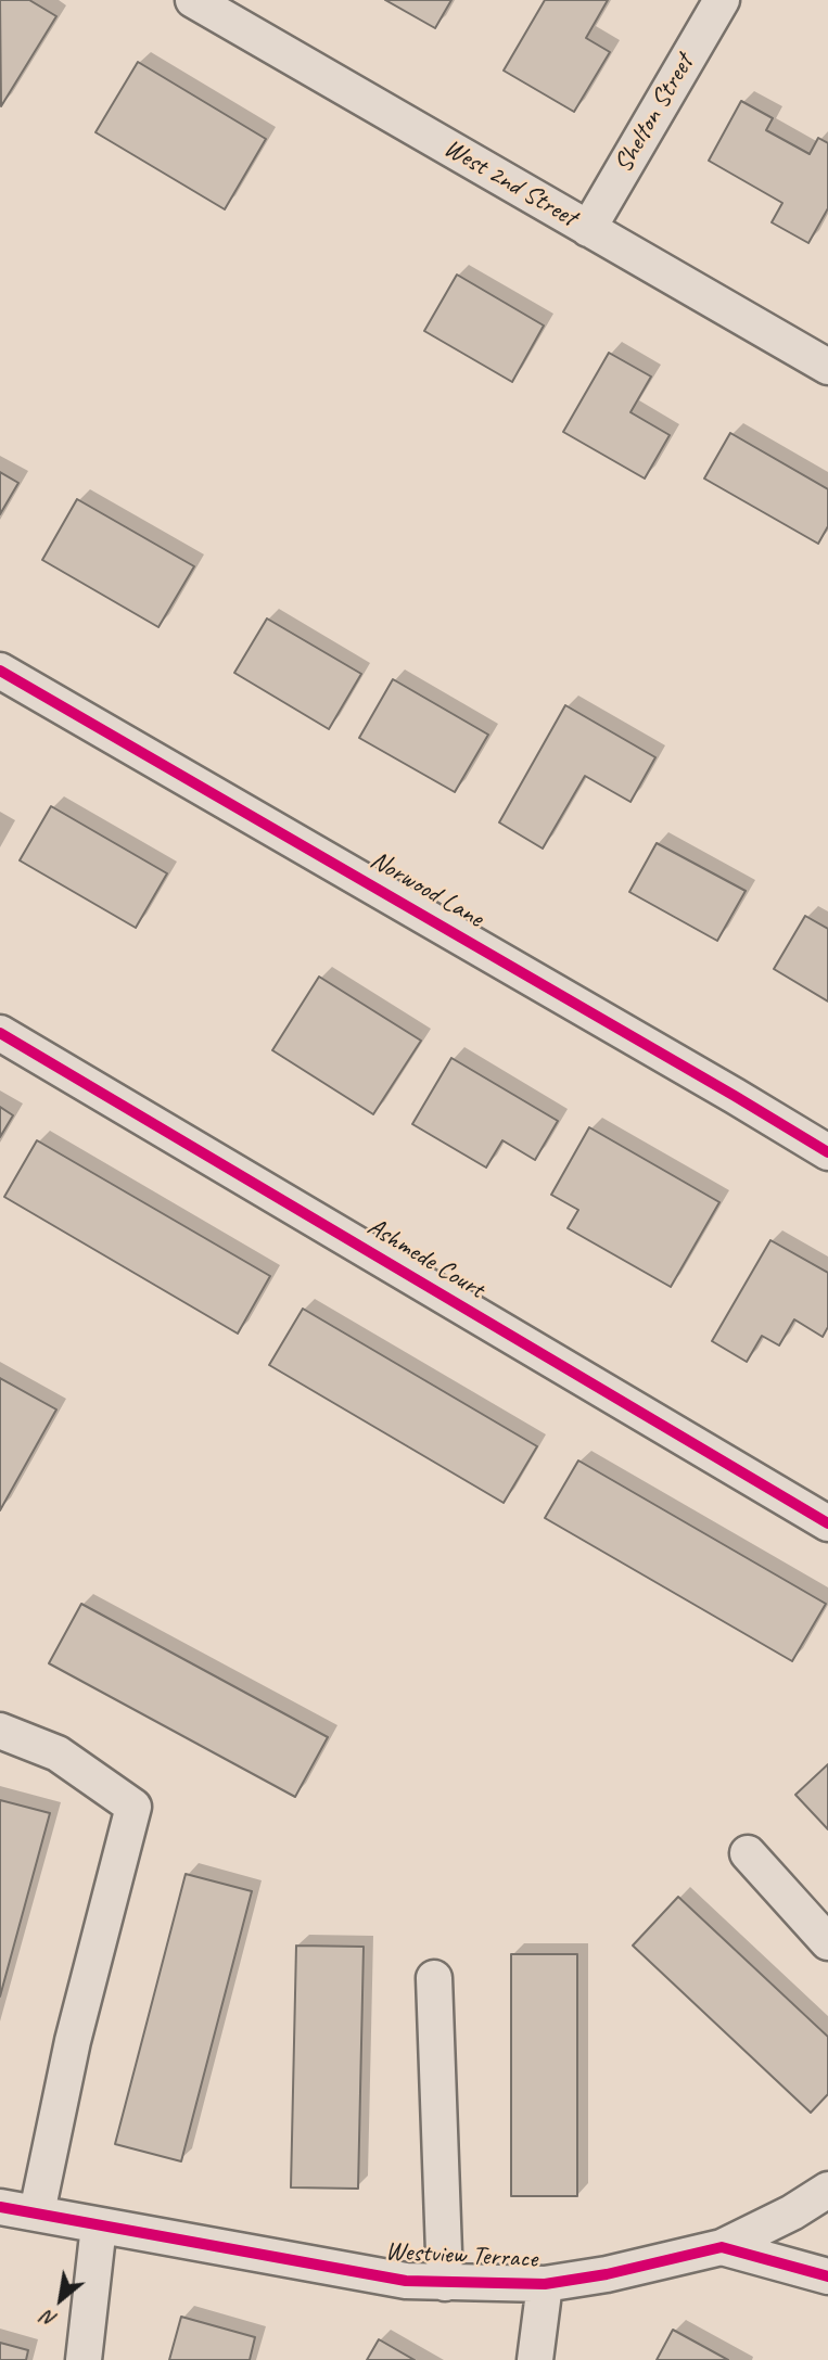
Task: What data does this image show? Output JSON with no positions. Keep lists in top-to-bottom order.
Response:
{
  "streets": {
    "street": [
      "Shelton Street",
      "West 2nd Street",
      "Norwood Lane",
      "Ashmede Court",
      "Westview Terrace"
    ]
  },
  "crossings": [
    ["Shelton Street", "West 2nd Street"]
  ],
  "north": "bottom left"
}
